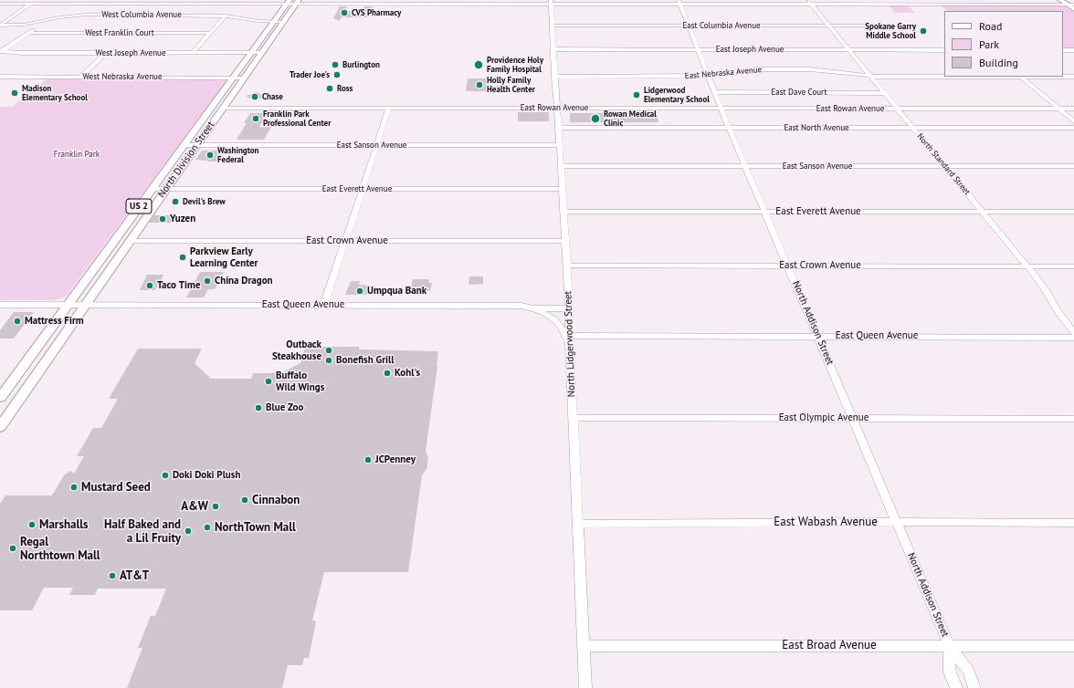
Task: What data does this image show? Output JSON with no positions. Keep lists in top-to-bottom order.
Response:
{
  "streets": {
    "main road": ["East Rowan Avenue", "North Division Street", "US 2"],
    "street": [
      "West Columbia Avenue",
      "East Columbia Avenue",
      "West Franklin Court",
      "East Joseph Avenue",
      "West Joseph Avenue",
      "East Nebraska Avenue",
      "West Nebraska Avenue",
      "East Dave Court",
      "East North Avenue",
      "East Sanson Avenue",
      "North Standard Street",
      "East Everett Avenue",
      "East Crown Avenue",
      "East Queen Avenue",
      "North Addison Street",
      "North Lidgerwood Street",
      "East Olympic Avenue",
      "East Wabash Avenue",
      "East Broad Avenue"
    ]
  },
  "crossings": [
    ["West Columbia Avenue", "North Division Street"],
    ["East Columbia Avenue", "North Standard Street"],
    ["East Columbia Avenue", "North Addison Street"],
    ["East Columbia Avenue", "North Lidgerwood Street"],
    ["East Joseph Avenue", "North Standard Street"],
    ["East Joseph Avenue", "North Addison Street"],
    ["East Joseph Avenue", "North Lidgerwood Street"],
    ["West Joseph Avenue", "North Division Street"],
    ["East Nebraska Avenue", "North Standard Street"],
    ["East Nebraska Avenue", "North Addison Street"],
    ["East Nebraska Avenue", "North Lidgerwood Street"],
    ["West Nebraska Avenue", "North Division Street"],
    ["East Dave Court", "North Standard Street"],
    ["East Dave Court", "North Addison Street"],
    ["East Rowan Avenue", "North Division Street"],
    ["East Rowan Avenue", "North Standard Street"],
    ["East Rowan Avenue", "North Addison Street"],
    ["East Rowan Avenue", "North Lidgerwood Street"],
    ["East North Avenue", "North Standard Street"],
    ["East North Avenue", "North Addison Street"],
    ["East North Avenue", "North Lidgerwood Street"],
    ["East Sanson Avenue", "North Division Street"],
    ["East Sanson Avenue", "North Standard Street"],
    ["East Sanson Avenue", "North Addison Street"],
    ["East Sanson Avenue", "North Lidgerwood Street"],
    ["North Division Street", "East Everett Avenue"],
    ["North Division Street", "East Crown Avenue"],
    ["North Division Street", "East Queen Avenue"],
    ["North Standard Street", "East Everett Avenue"],
    ["North Standard Street", "East Crown Avenue"],
    ["East Everett Avenue", "North Addison Street"],
    ["East Everett Avenue", "North Lidgerwood Street"],
    ["East Crown Avenue", "North Addison Street"],
    ["East Crown Avenue", "North Lidgerwood Street"],
    ["East Queen Avenue", "North Addison Street"],
    ["East Queen Avenue", "North Lidgerwood Street"],
    ["North Addison Street", "East Olympic Avenue"],
    ["North Addison Street", "East Wabash Avenue"],
    ["North Addison Street", "East Broad Avenue"],
    ["North Lidgerwood Street", "East Olympic Avenue"],
    ["North Lidgerwood Street", "East Wabash Avenue"],
    ["North Lidgerwood Street", "East Broad Avenue"]
  ],
  "parks": ["Franklin Park"],
  "places": [
    "CVS Pharmacy",
    "Spokane Garry Middle School",
    "Burlington",
    "Providence Holy Family Hospital",
    "Trader Joe's",
    "Holly Family Health Center",
    "Ross",
    "Madison Elementary School",
    "Lidgerwood Elementary School",
    "Chase",
    "Franklin Park Professional Center",
    "Rowan Medical Clinic",
    "Washington Federal",
    "Devil's Brew",
    "Yuzen",
    "Parkview Early Learning Center",
    "China Dragon",
    "Taco Time",
    "Umpqua Bank",
    "Mattress Firm",
    "Outback Steakhouse",
    "Bonefish Grill",
    "Kohl's",
    "Buffalo Wild Wings",
    "Blue Zoo",
    "JCPenney",
    "Doki Doki Plush",
    "Mustard Seed",
    "Cinnabon",
    "A&W",
    "Marshalls",
    "NorthTown Mall",
    "Half Baked and a Lil Fruity",
    "Regal Northtown Mall",
    "AT&T"
  ],
  "legend": ["Road", "Park", "Building"]
}
